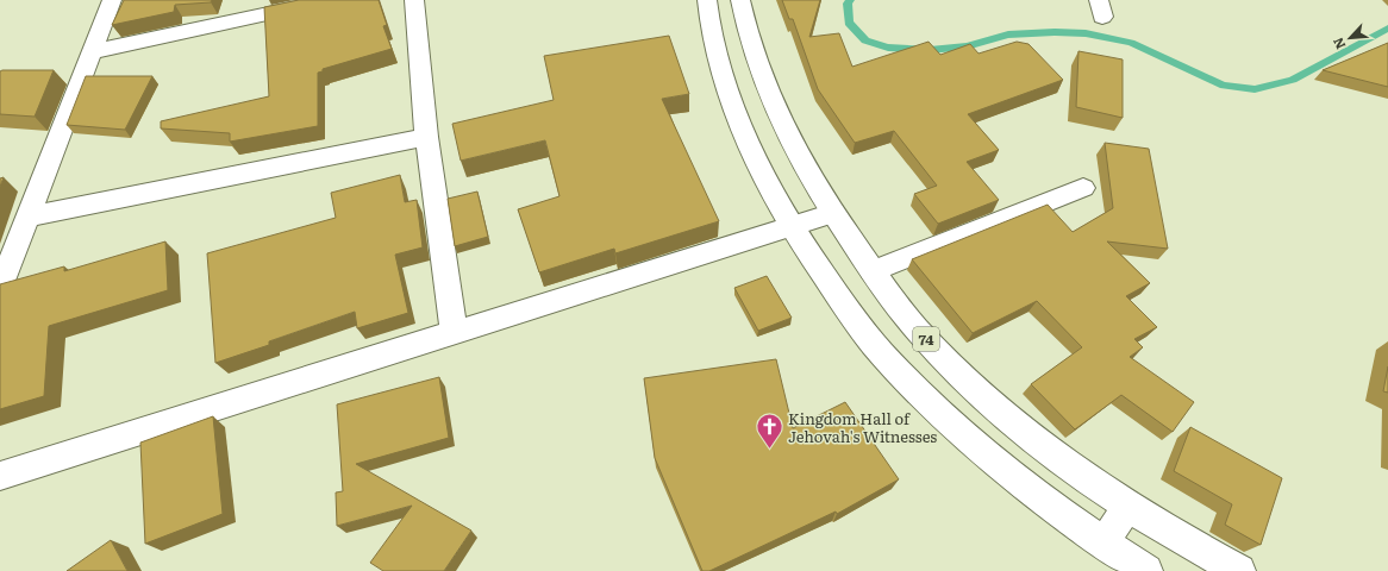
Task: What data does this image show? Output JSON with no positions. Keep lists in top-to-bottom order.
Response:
{
  "streets": {
    "street": ["74"]
  },
  "places": {
    "church": ["Kingdom Hall of Jehovah's Witnesses"]
  },
  "north": "bottom left"
}
